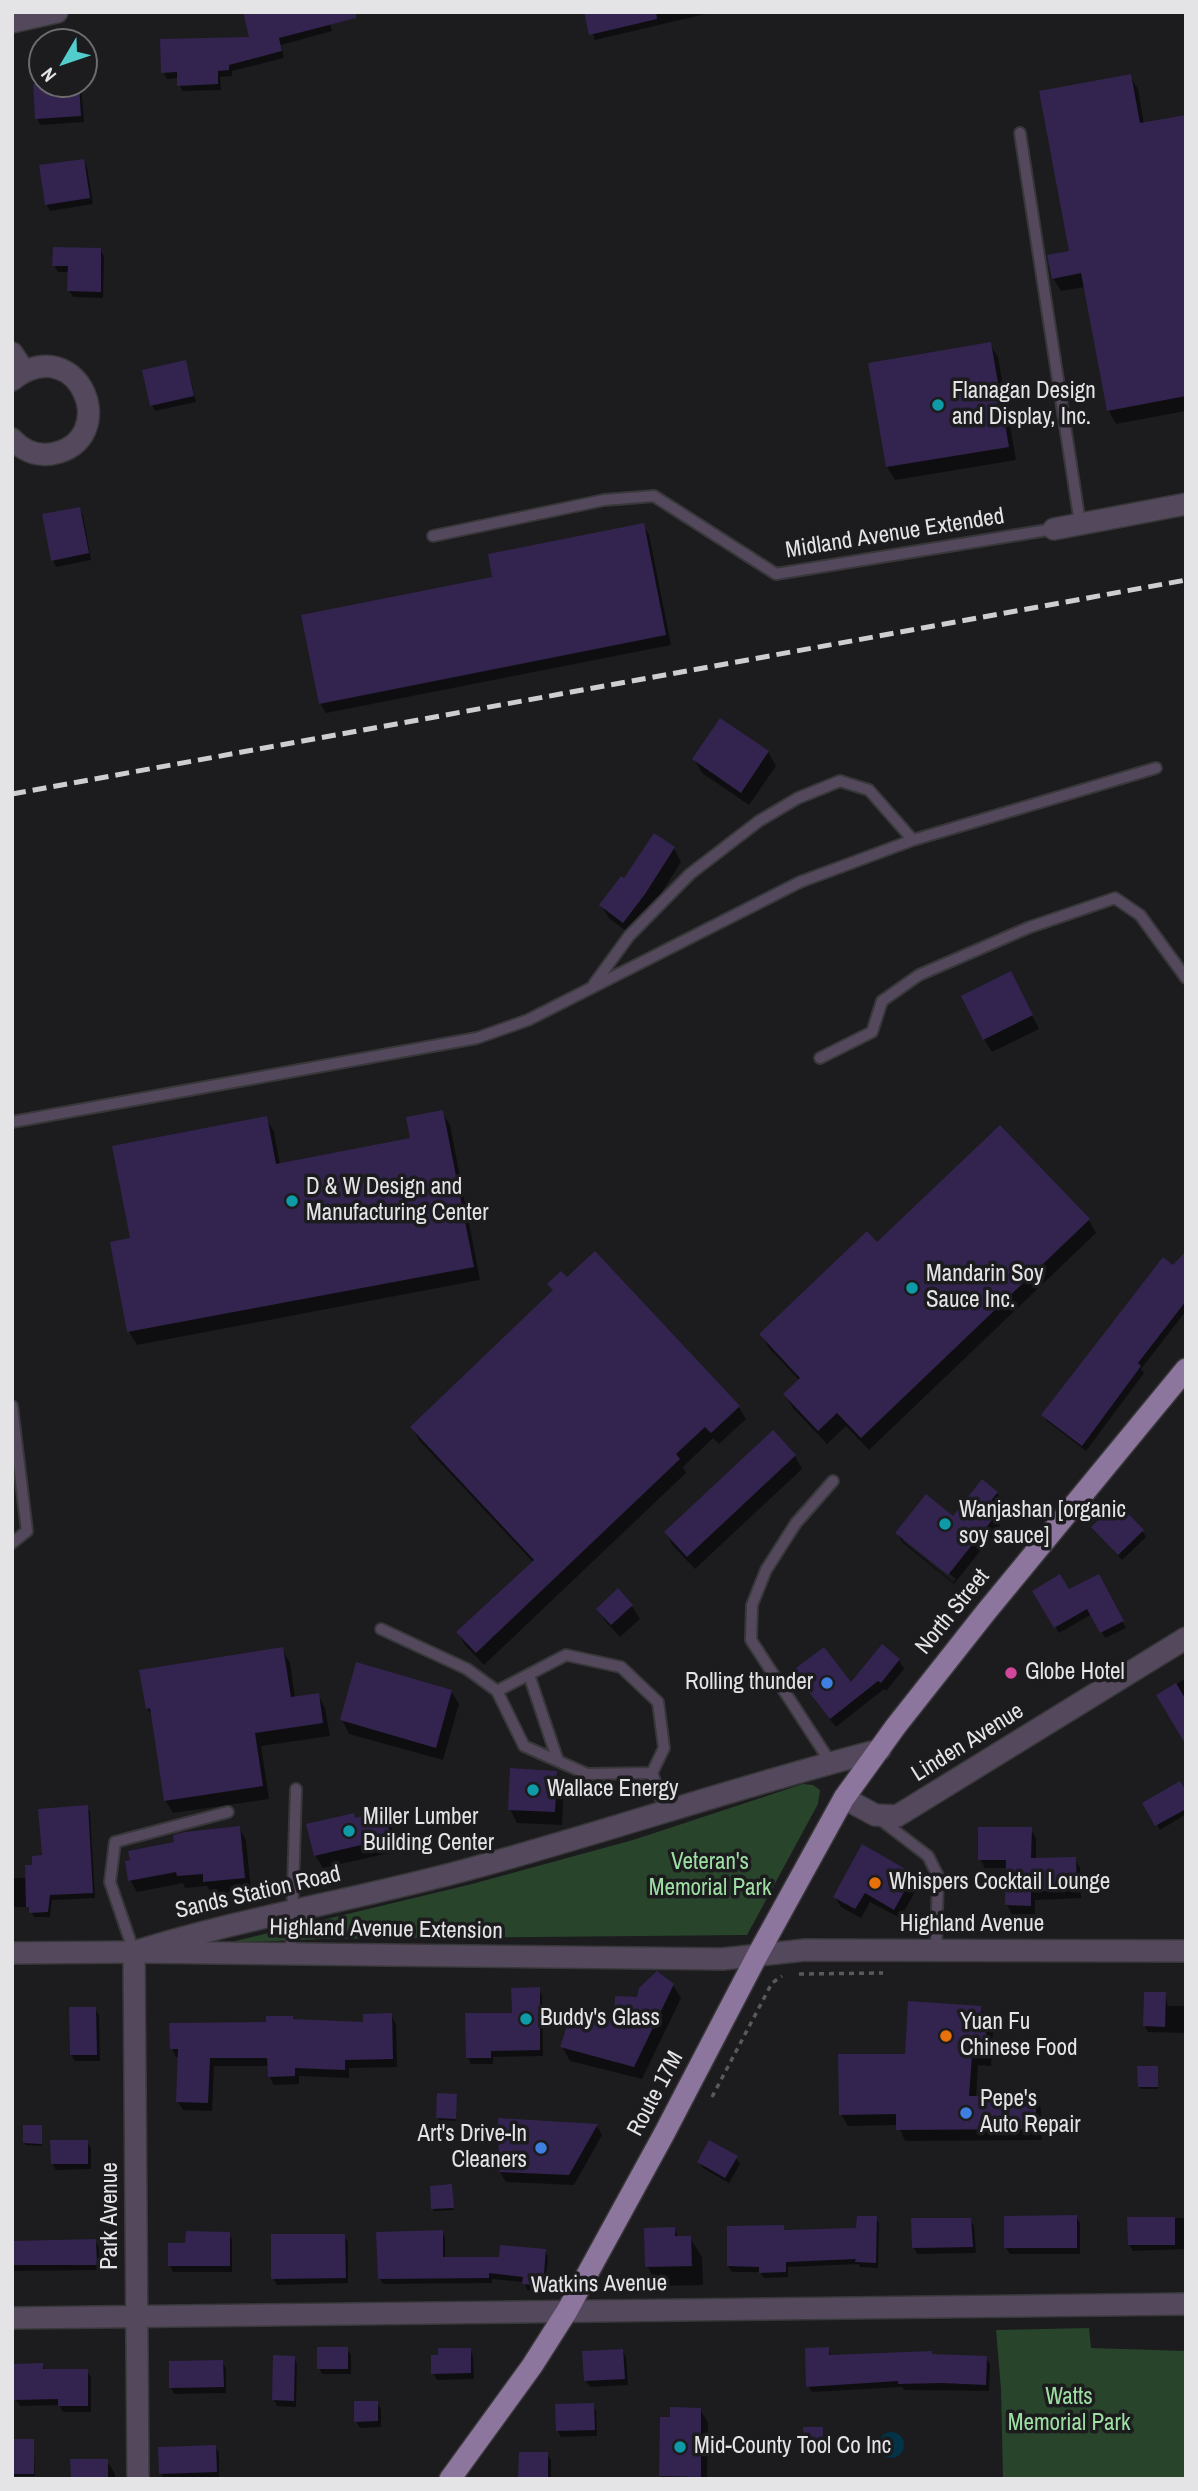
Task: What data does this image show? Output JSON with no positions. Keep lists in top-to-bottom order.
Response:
{
  "streets": {
    "main road": ["North Street", "Route 17M"],
    "street": [
      "Linden Avenue",
      "Sands Station Road",
      "Highland Avenue",
      "Highland Avenue Extension",
      "Park Avenue",
      "Watkins Avenue"
    ],
    "lane": ["Midland Avenue Extended"]
  },
  "crossings": [
    ["North Street", "Route 17M"],
    ["Sands Station Road", "Highland Avenue Extension"],
    ["Sands Station Road", "Route 17M"],
    ["Sands Station Road", "Park Avenue"],
    ["Highland Avenue", "Highland Avenue Extension"],
    ["Highland Avenue", "Route 17M"],
    ["Highland Avenue Extension", "Route 17M"],
    ["Highland Avenue Extension", "Park Avenue"],
    ["Route 17M", "Watkins Avenue"],
    ["Park Avenue", "Watkins Avenue"]
  ],
  "parks": ["Veteran's Memorial Park", "Watts Memorial Park"],
  "places": [
    "Flanagan Design and Display, Inc.",
    "D & W Design and Manufacturing Center",
    "Mandarin Soy Sauce Inc.",
    "Wanjashan [organic soy sauce]",
    "Globe Hotel",
    "Rolling thunder",
    "Wallace Energy",
    "Miller Lumber Building Center",
    "Whispers Cocktail Lounge",
    "Buddy's Glass",
    "Yuan Fu Chinese Food",
    "Pepe's Auto Repair",
    "Art's Drive-In Cleaners",
    "Mid-County Tool Co Inc"
  ],
  "north": "bottom left"
}
